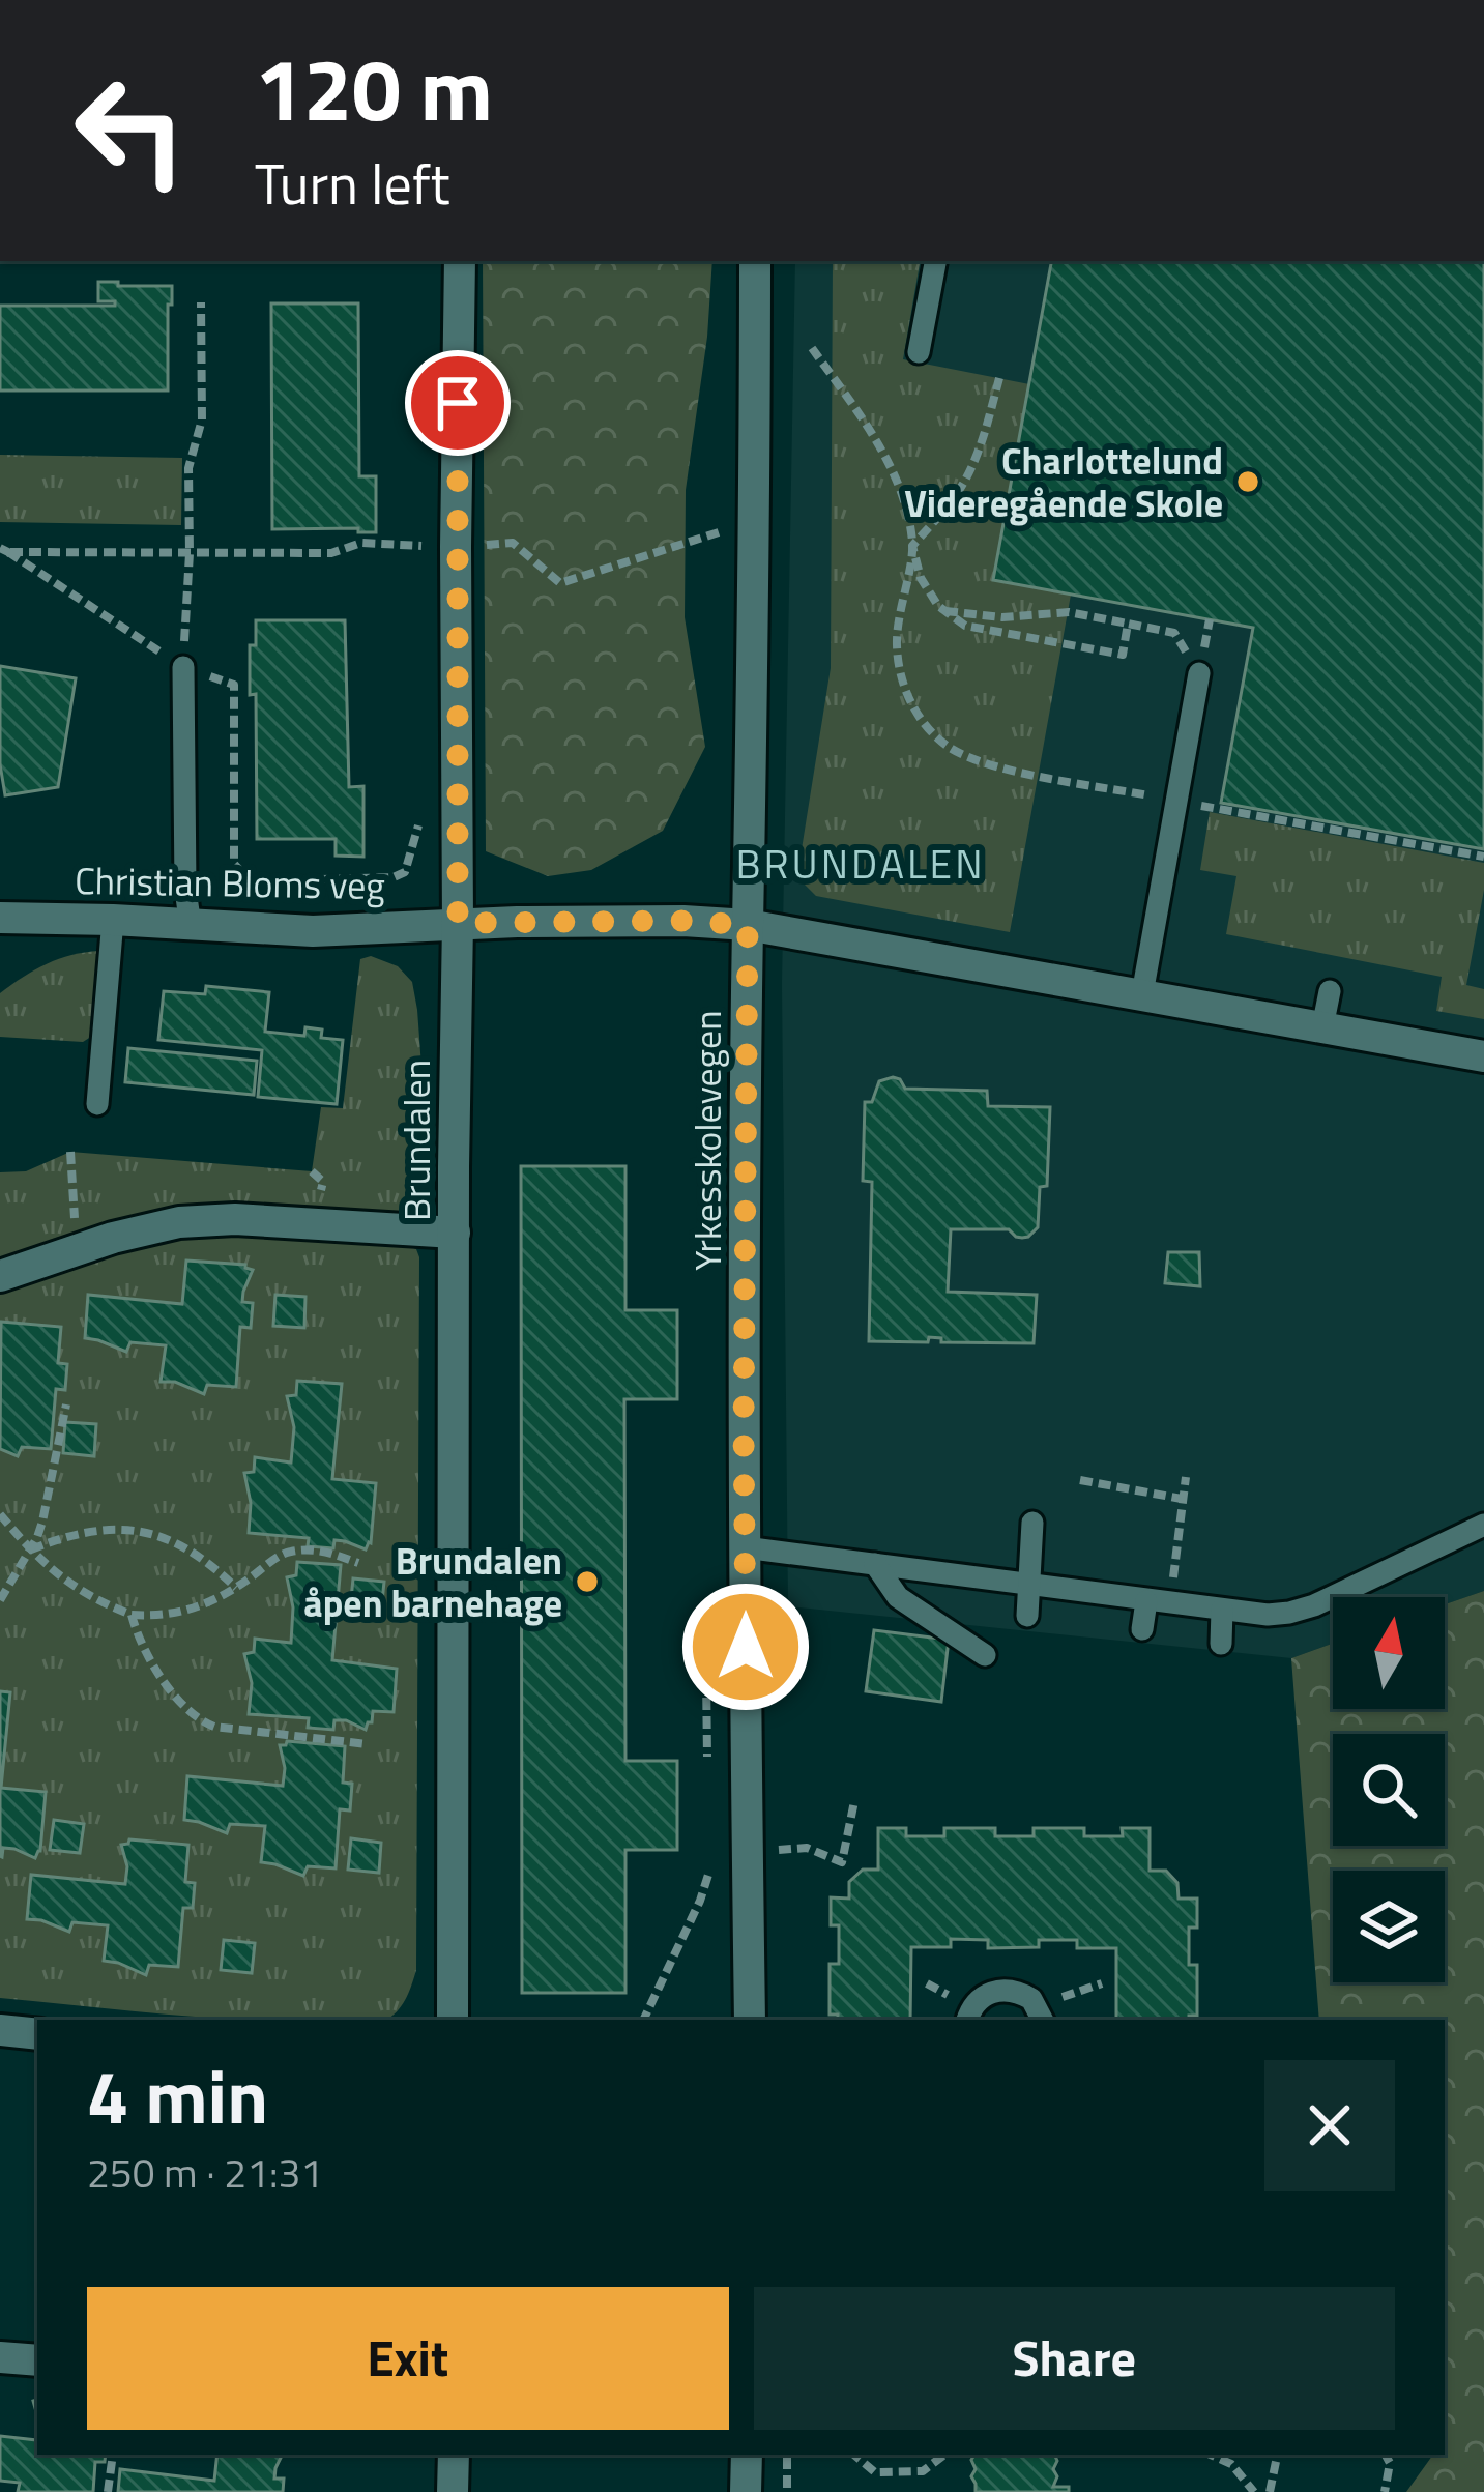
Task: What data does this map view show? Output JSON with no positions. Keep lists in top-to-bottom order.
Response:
{
  "streets": {
    "street": ["Christian Bloms veg", "Brundalen", "Yrkesskolevegen"]
  },
  "crossings": [
    ["Christian Bloms veg", "Brundalen"],
    ["Christian Bloms veg", "Yrkesskolevegen"]
  ],
  "districts": ["BRUNDALEN"],
  "places": ["Charlottelund Videregående Skole", "Brundalen åpen barnehage"],
  "north": "top",
  "page": {
    "turn": ["120 m", "Turn left"],
    "heading": ["4 min", "250 m · 21:31"],
    "buttons": ["Exit", "Share"]
  }
}
